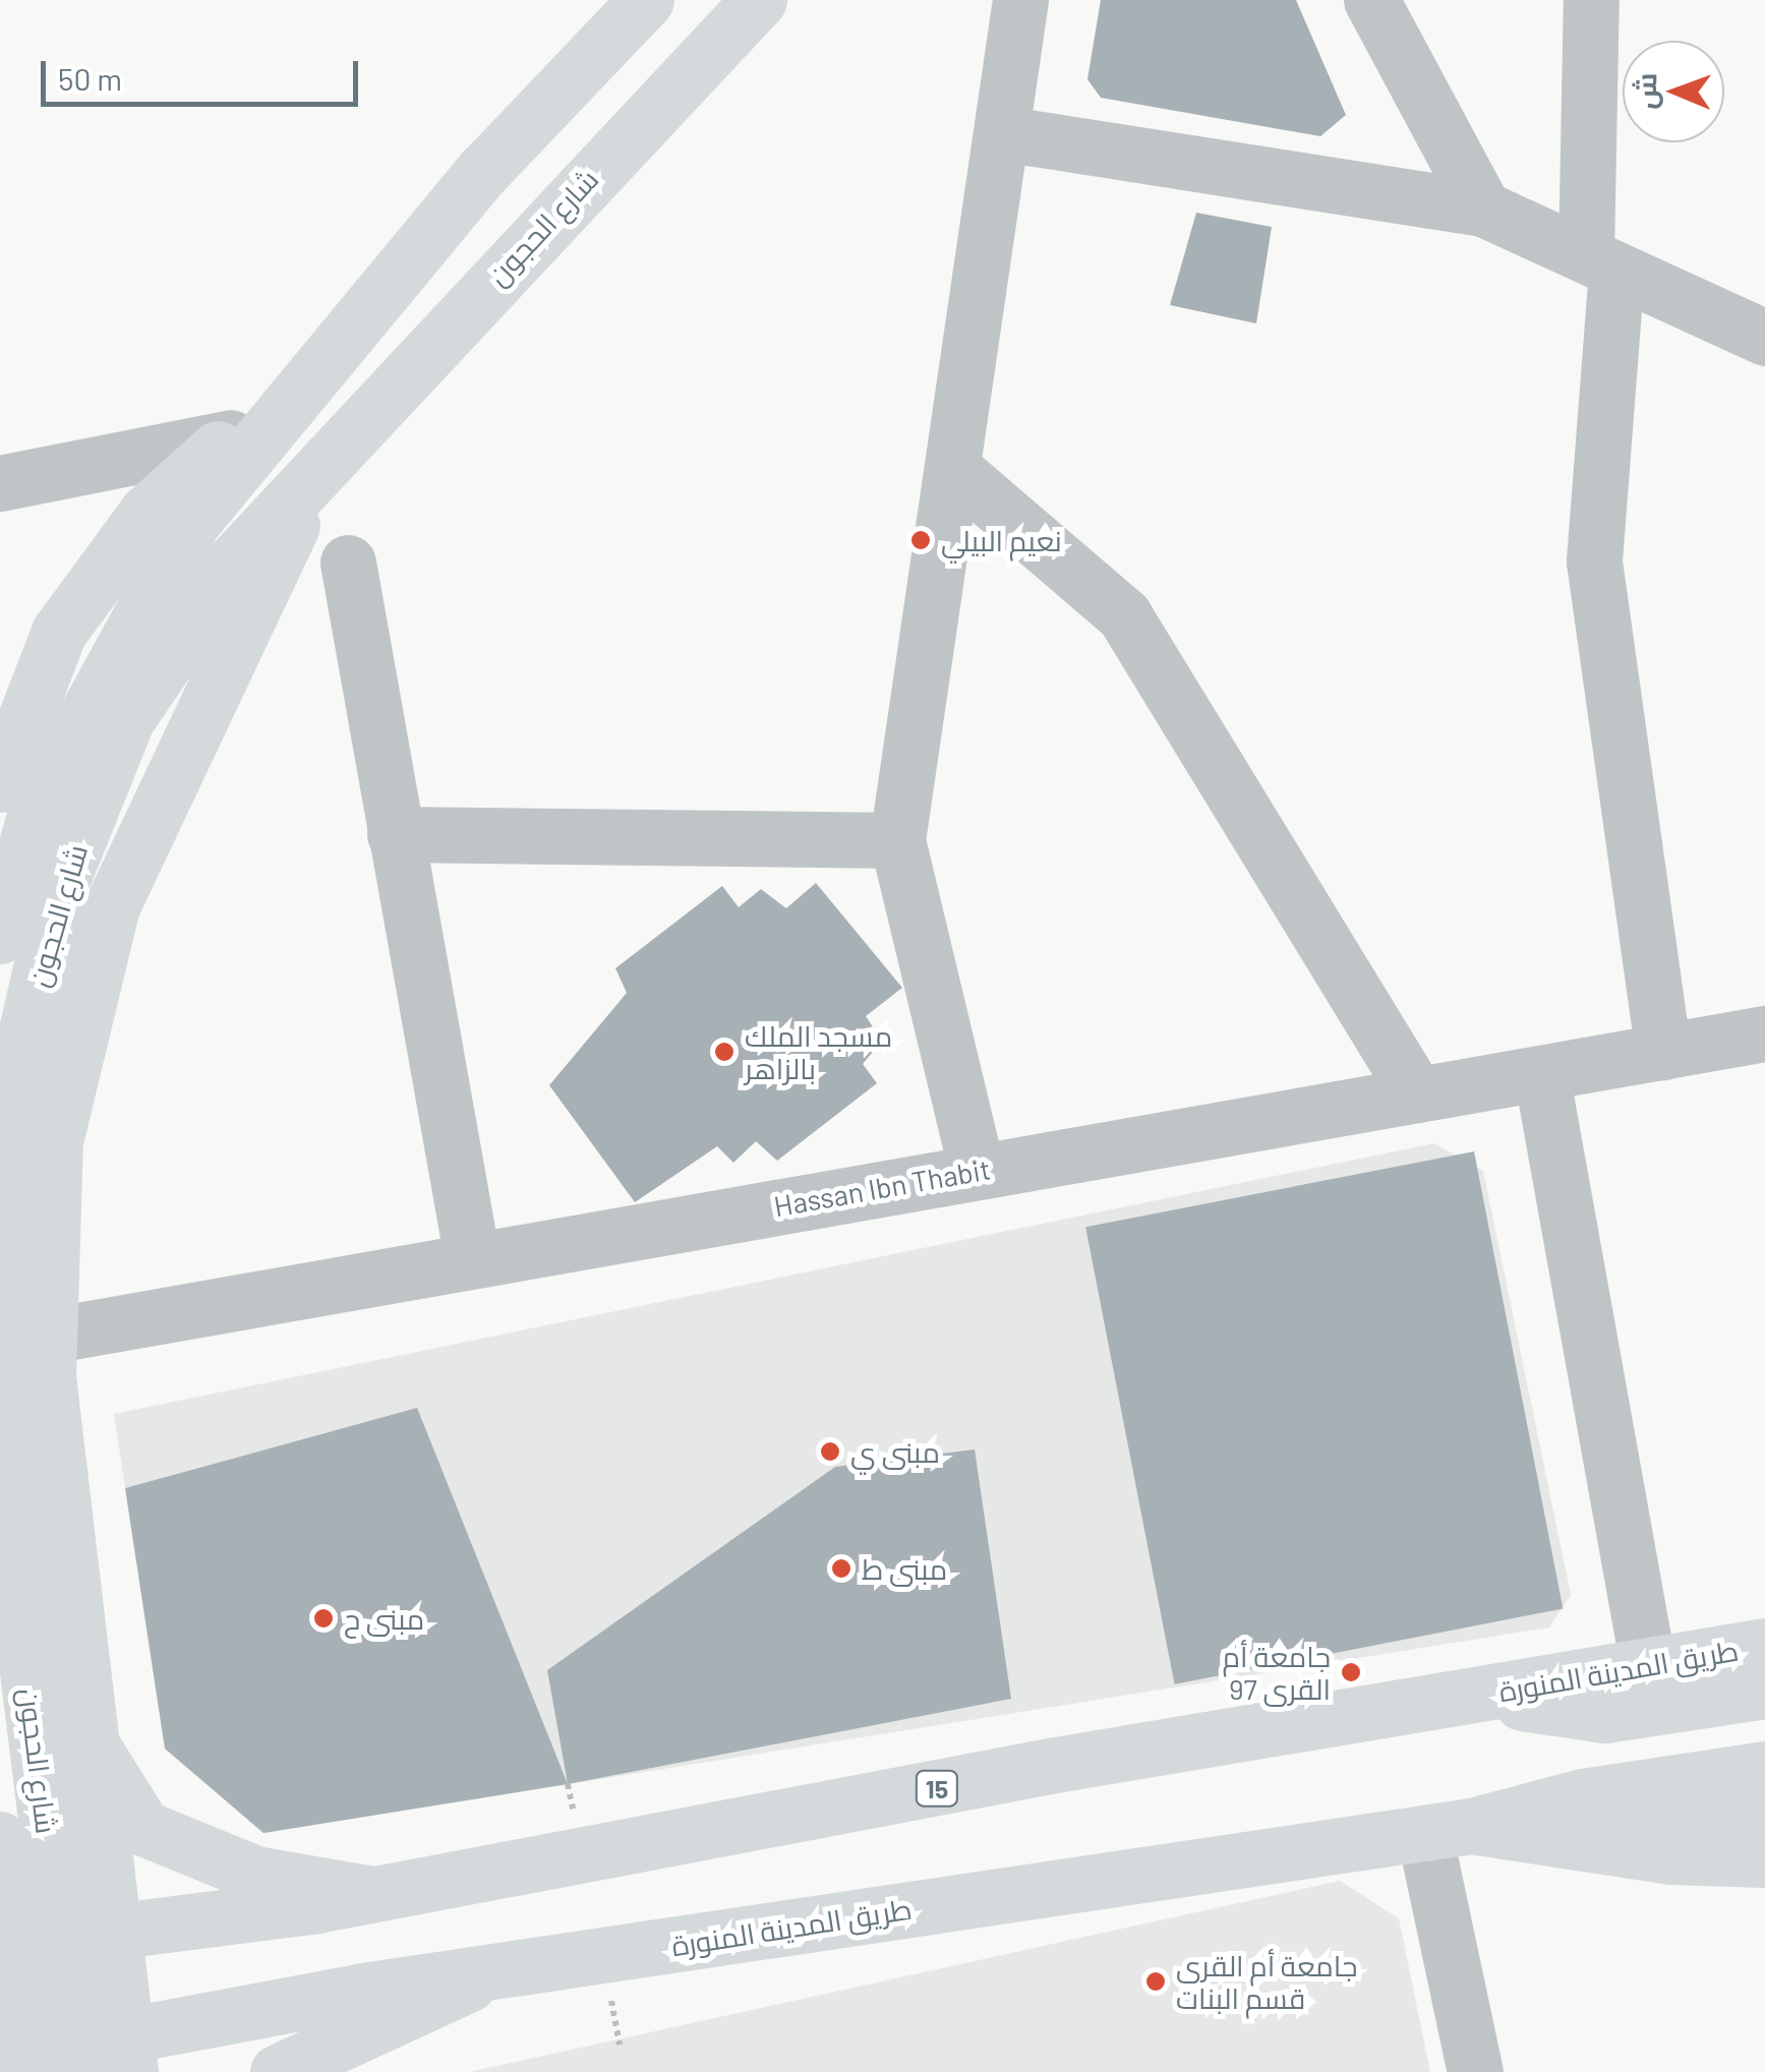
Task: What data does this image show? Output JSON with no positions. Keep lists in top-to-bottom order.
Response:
{
  "streets": {
    "main road": ["شارع الحجون", "طريق المدينة المنورة", "15"],
    "street": ["Hassan Ibn Thabit"]
  },
  "places": [
    "نعيم البيلي",
    "مسجد الملك بالزاهر",
    "مبنى ي",
    "مبنى ط",
    "مبنى ح",
    "جامعة أم القرى 97",
    "جامعة أم القرى قسم البنات"
  ],
  "scale_bar": "50 m",
  "north": "left"
}
